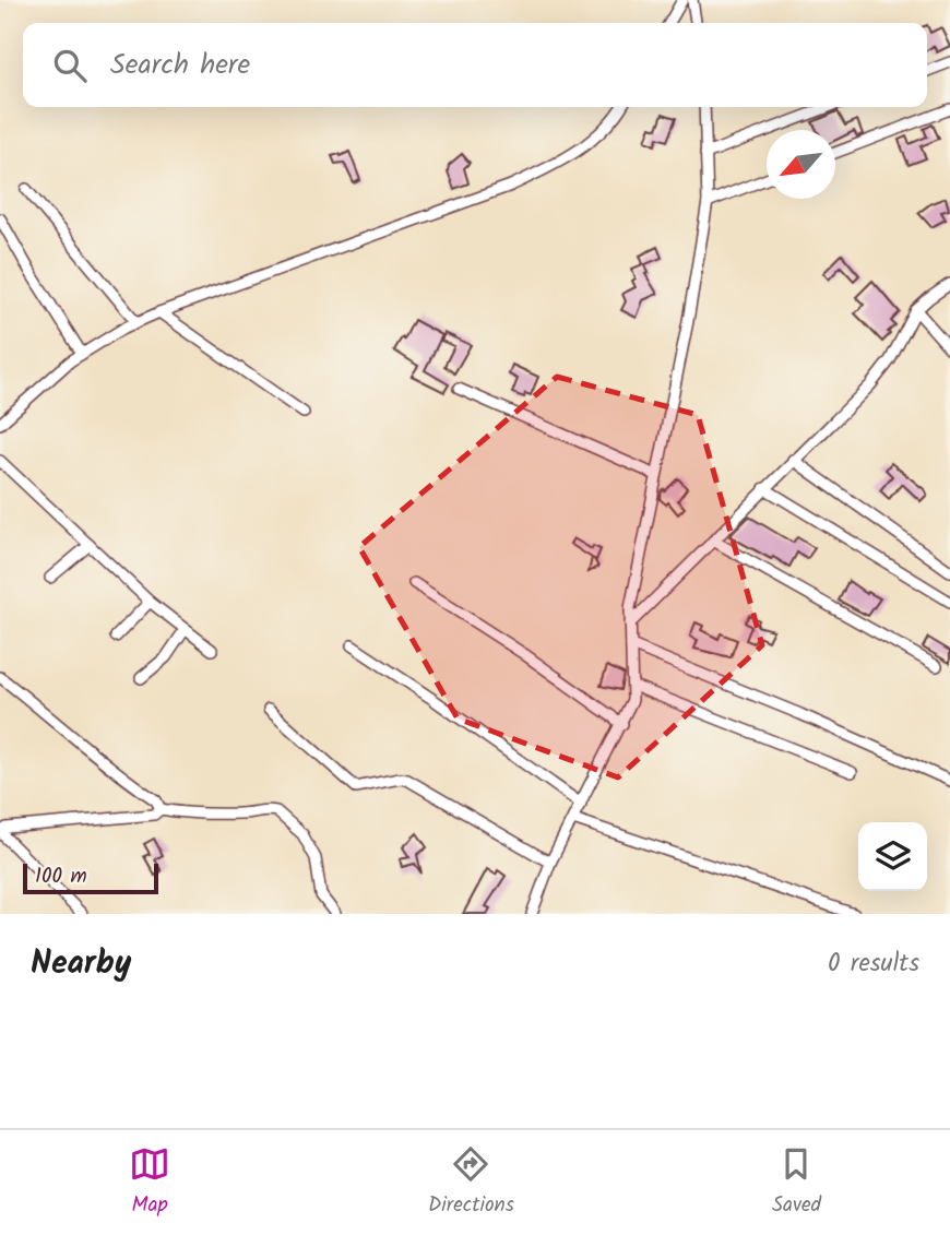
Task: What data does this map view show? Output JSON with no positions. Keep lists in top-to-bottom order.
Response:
{
  "scale_bar": "100 m",
  "north": "bottom left",
  "page": {
    "search": "Search here",
    "scale": "100 m",
    "heading": ["Nearby", "0 results"],
    "nav": ["Map", "Directions", "Saved"]
  }
}
